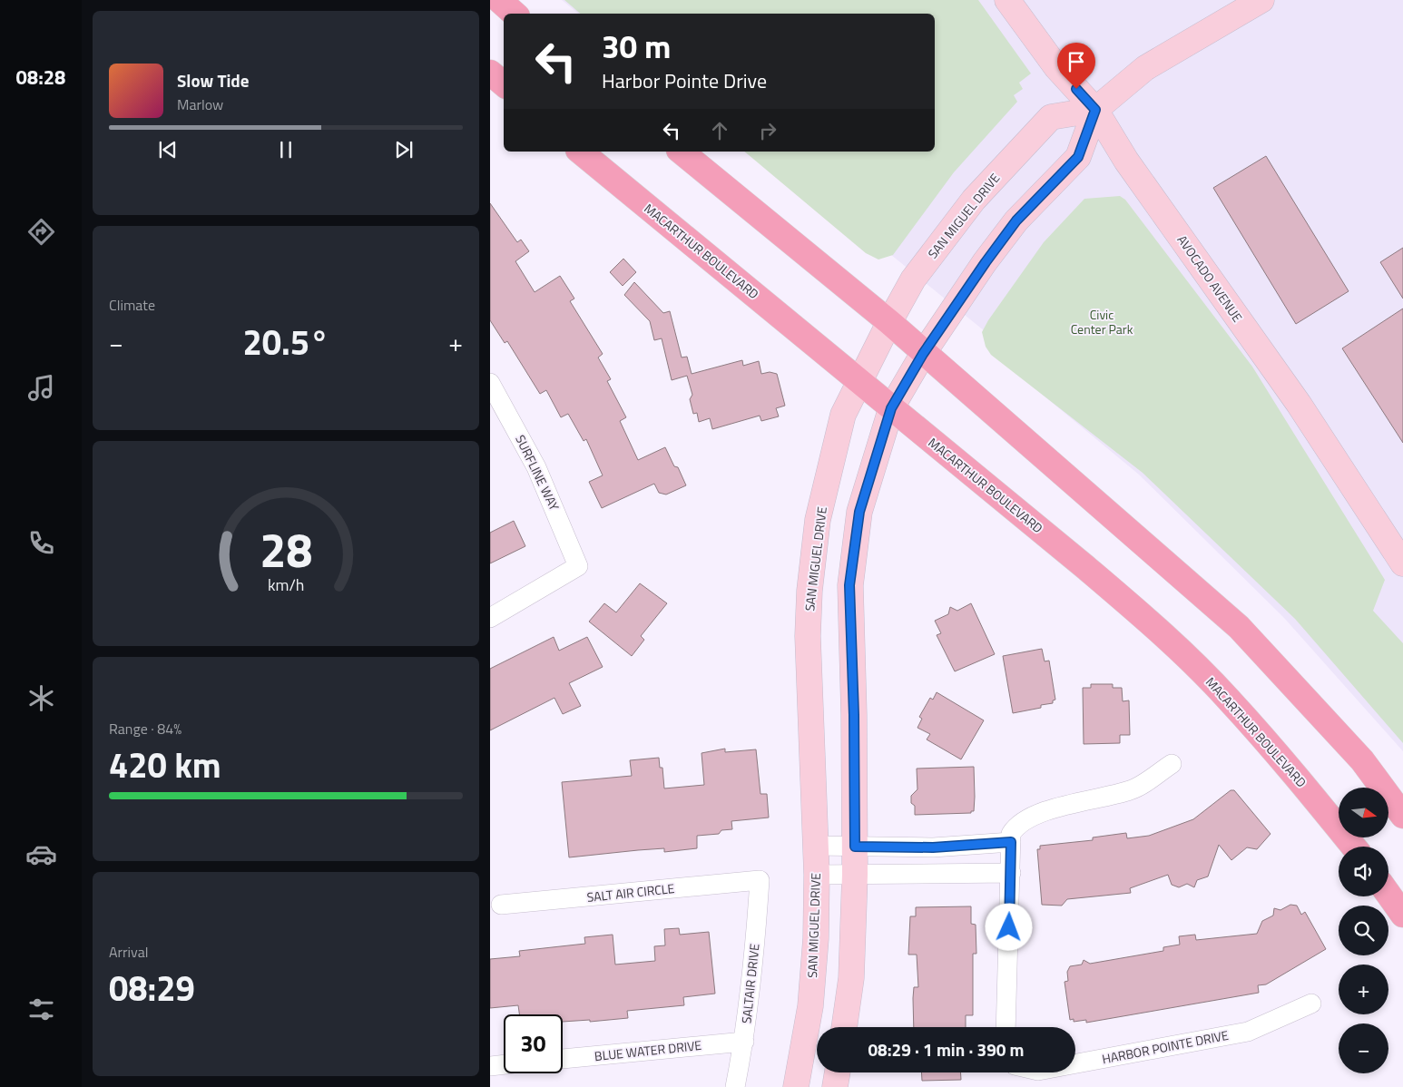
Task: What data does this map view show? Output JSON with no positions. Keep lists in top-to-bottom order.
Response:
{
  "streets": {
    "main road": ["SAN MIGUEL DRIVE", "MACARTHUR BOULEVARD", "AVOCADO AVENUE"],
    "street": [
      "SURFLINE WAY",
      "SALT AIR CIRCLE",
      "SALTAIR DRIVE",
      "HARBOR POINTE DRIVE",
      "BLUE WATER DRIVE"
    ]
  },
  "crossings": [
    ["SAN MIGUEL DRIVE", "MACARTHUR BOULEVARD"],
    ["SAN MIGUEL DRIVE", "AVOCADO AVENUE"],
    ["SALT AIR CIRCLE", "SALTAIR DRIVE"],
    ["SALTAIR DRIVE", "BLUE WATER DRIVE"]
  ],
  "parks": ["Civic Center Park"],
  "north": "right",
  "page": {
    "tabs": "08:28",
    "turn": ["30 m", "Harbor Pointe Drive"],
    "song": ["Slow Tide", "Marlow"],
    "tile": [
      "Climate",
      ["Range · 84%", "420 km"],
      ["Arrival", "08:29"]
    ],
    "heat": ["−", "20.5°", "+"],
    "map_buttons": ["+", "−"],
    "limit": "30",
    "trip": "08:29 · 1 min · 390 m",
    "gauge": ["28", "km/h"]
  }
}
